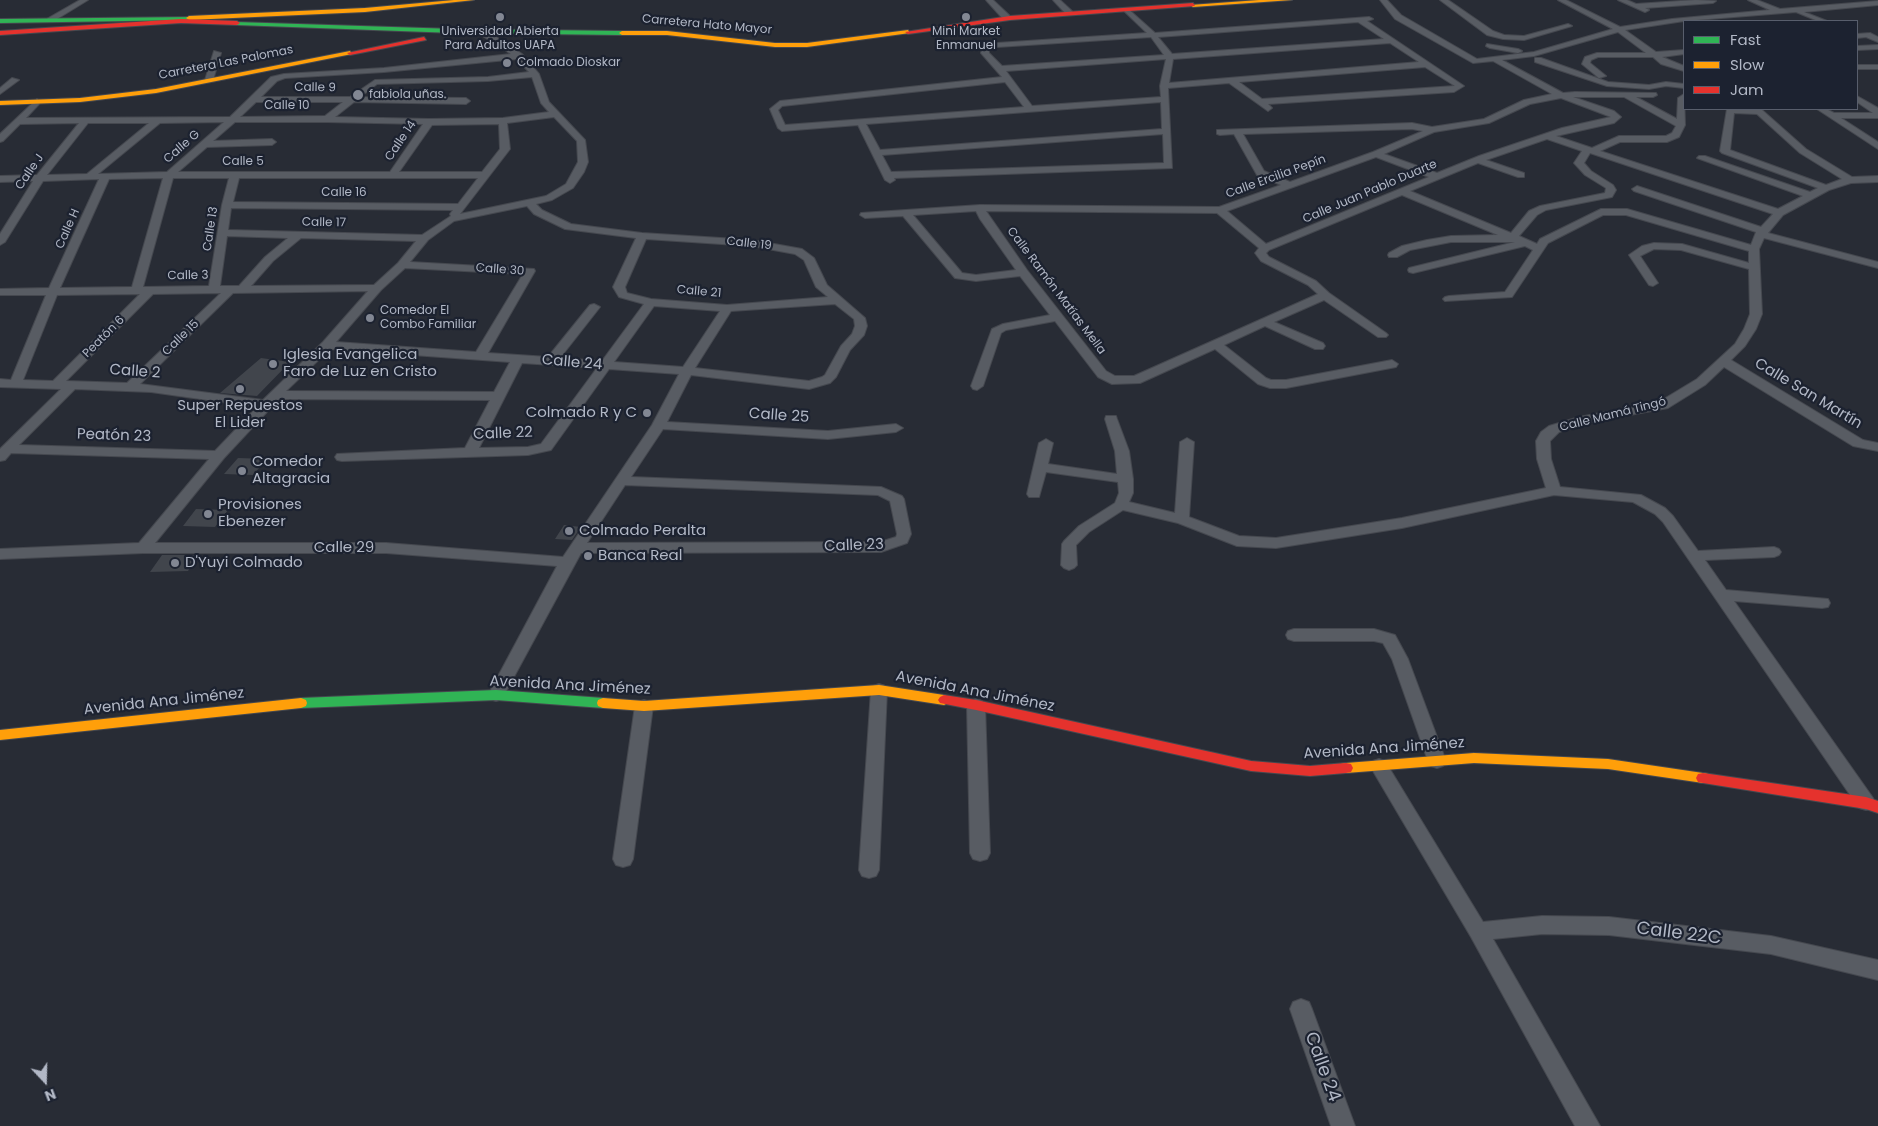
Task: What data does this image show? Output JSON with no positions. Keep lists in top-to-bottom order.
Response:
{
  "streets": {
    "street": [
      "Carretera Hato Mayor",
      "Carretera Las Palomas",
      "Calle 9",
      "Calle 10",
      "Calle 14",
      "Calle G",
      "Calle 5",
      "Calle J",
      "Calle Ercilia Pepín",
      "Calle Juan Pablo Duarte",
      "Calle 16",
      "Calle 17",
      "Calle H",
      "Calle 13",
      "Calle 19",
      "Calle 30",
      "Calle 3",
      "Calle Ramón Matías Mella",
      "Calle 21",
      "Peatón 6",
      "Calle 15",
      "Calle 24",
      "Calle 2",
      "Calle San Martín",
      "Calle Mamá Tingó",
      "Calle 25",
      "Calle 22",
      "Peatón 23",
      "Calle 23",
      "Calle 29",
      "Avenida Ana Jiménez",
      "Calle 22C"
    ]
  },
  "crossings": [
    ["Carretera Hato Mayor", "Carretera Las Palomas"],
    ["Calle 9", "Calle G"],
    ["Calle 10", "Calle 14"],
    ["Calle 10", "Calle G"],
    ["Calle 10", "Calle J"],
    ["Calle 14", "Calle 5"],
    ["Calle G", "Calle 5"],
    ["Calle G", "Calle 3"],
    ["Calle 5", "Calle J"],
    ["Calle 5", "Calle H"],
    ["Calle 5", "Calle 13"],
    ["Calle Ercilia Pepín", "Calle Juan Pablo Duarte"],
    ["Calle Ercilia Pepín", "Calle Ramón Matías Mella"],
    ["Calle 16", "Calle 13"],
    ["Calle 17", "Calle 13"],
    ["Calle 17", "Calle 15"],
    ["Calle H", "Calle 3"],
    ["Calle H", "Calle 2"],
    ["Calle 13", "Calle 3"],
    ["Calle 19", "Calle 21"],
    ["Calle 19", "Calle 24"],
    ["Calle 30", "Calle 24"],
    ["Calle 3", "Peatón 6"],
    ["Calle 3", "Calle 15"],
    ["Calle 21", "Calle 22"],
    ["Peatón 6", "Calle 2"],
    ["Calle 15", "Calle 2"],
    ["Calle 24", "Calle 22"],
    ["Calle San Martín", "Calle Mamá Tingó"]
  ],
  "places": [
    "Universidad Abierta Para Adultos UAPA",
    "Mini Market Enmanuel",
    "Colmado Dioskar",
    "fabiola uñas.",
    "Comedor El Combo Familiar",
    "Iglesia Evangelica Faro de Luz en Cristo",
    "Super Repuestos El Lider",
    "Colmado R y C",
    "Comedor Altagracia",
    "Provisiones Ebenezer",
    "Colmado Peralta",
    "Banca Real",
    "D'Yuyi Colmado"
  ],
  "legend": ["Fast", "Slow", "Jam"],
  "north": "bottom"
}
